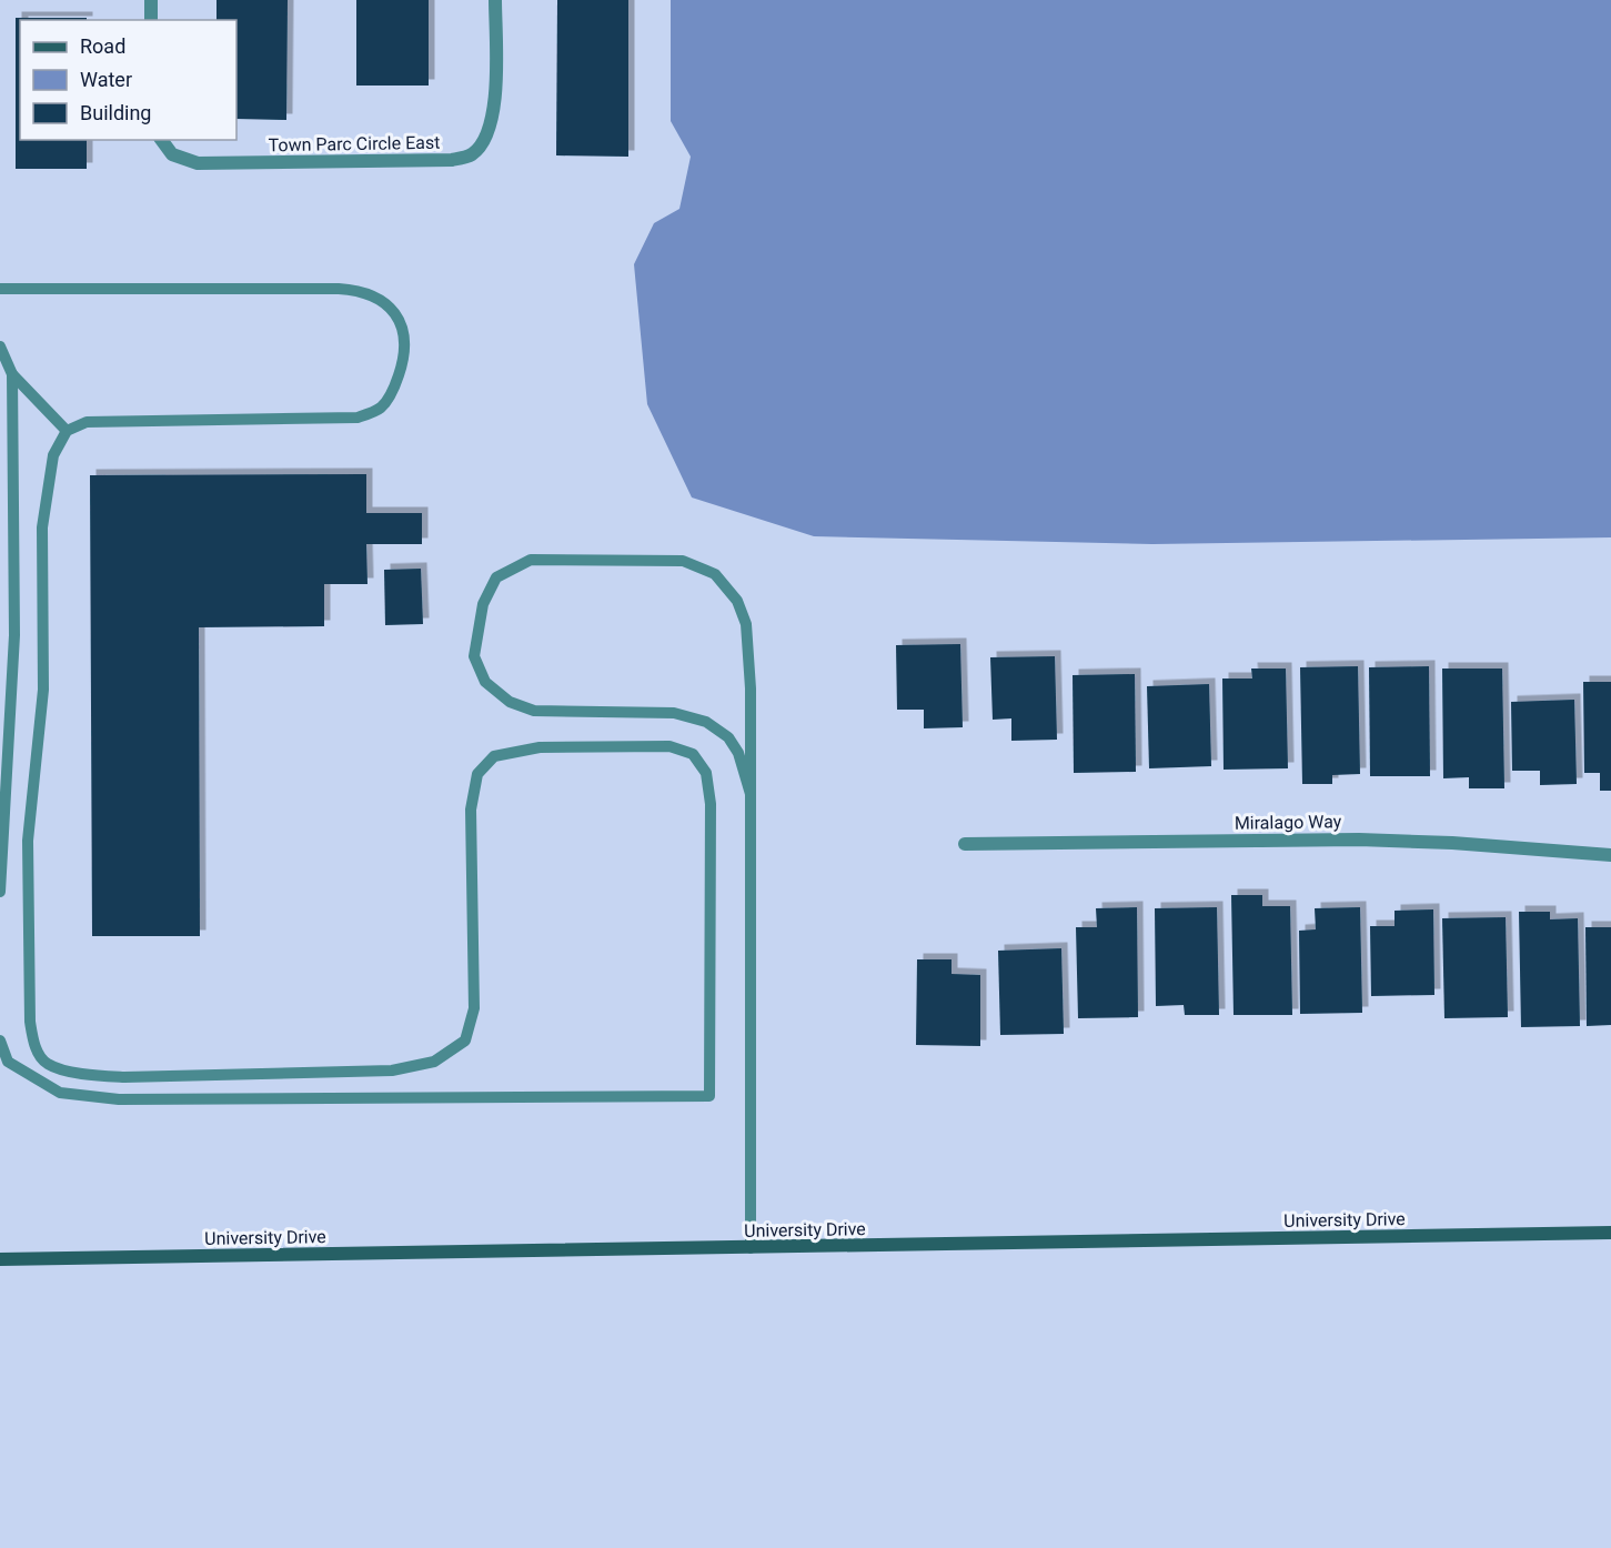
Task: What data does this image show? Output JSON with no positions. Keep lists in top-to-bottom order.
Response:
{
  "streets": {
    "main road": ["University Drive"],
    "street": ["Town Parc Circle East", "Miralago Way"]
  },
  "legend": ["Road", "Water", "Building"]
}
